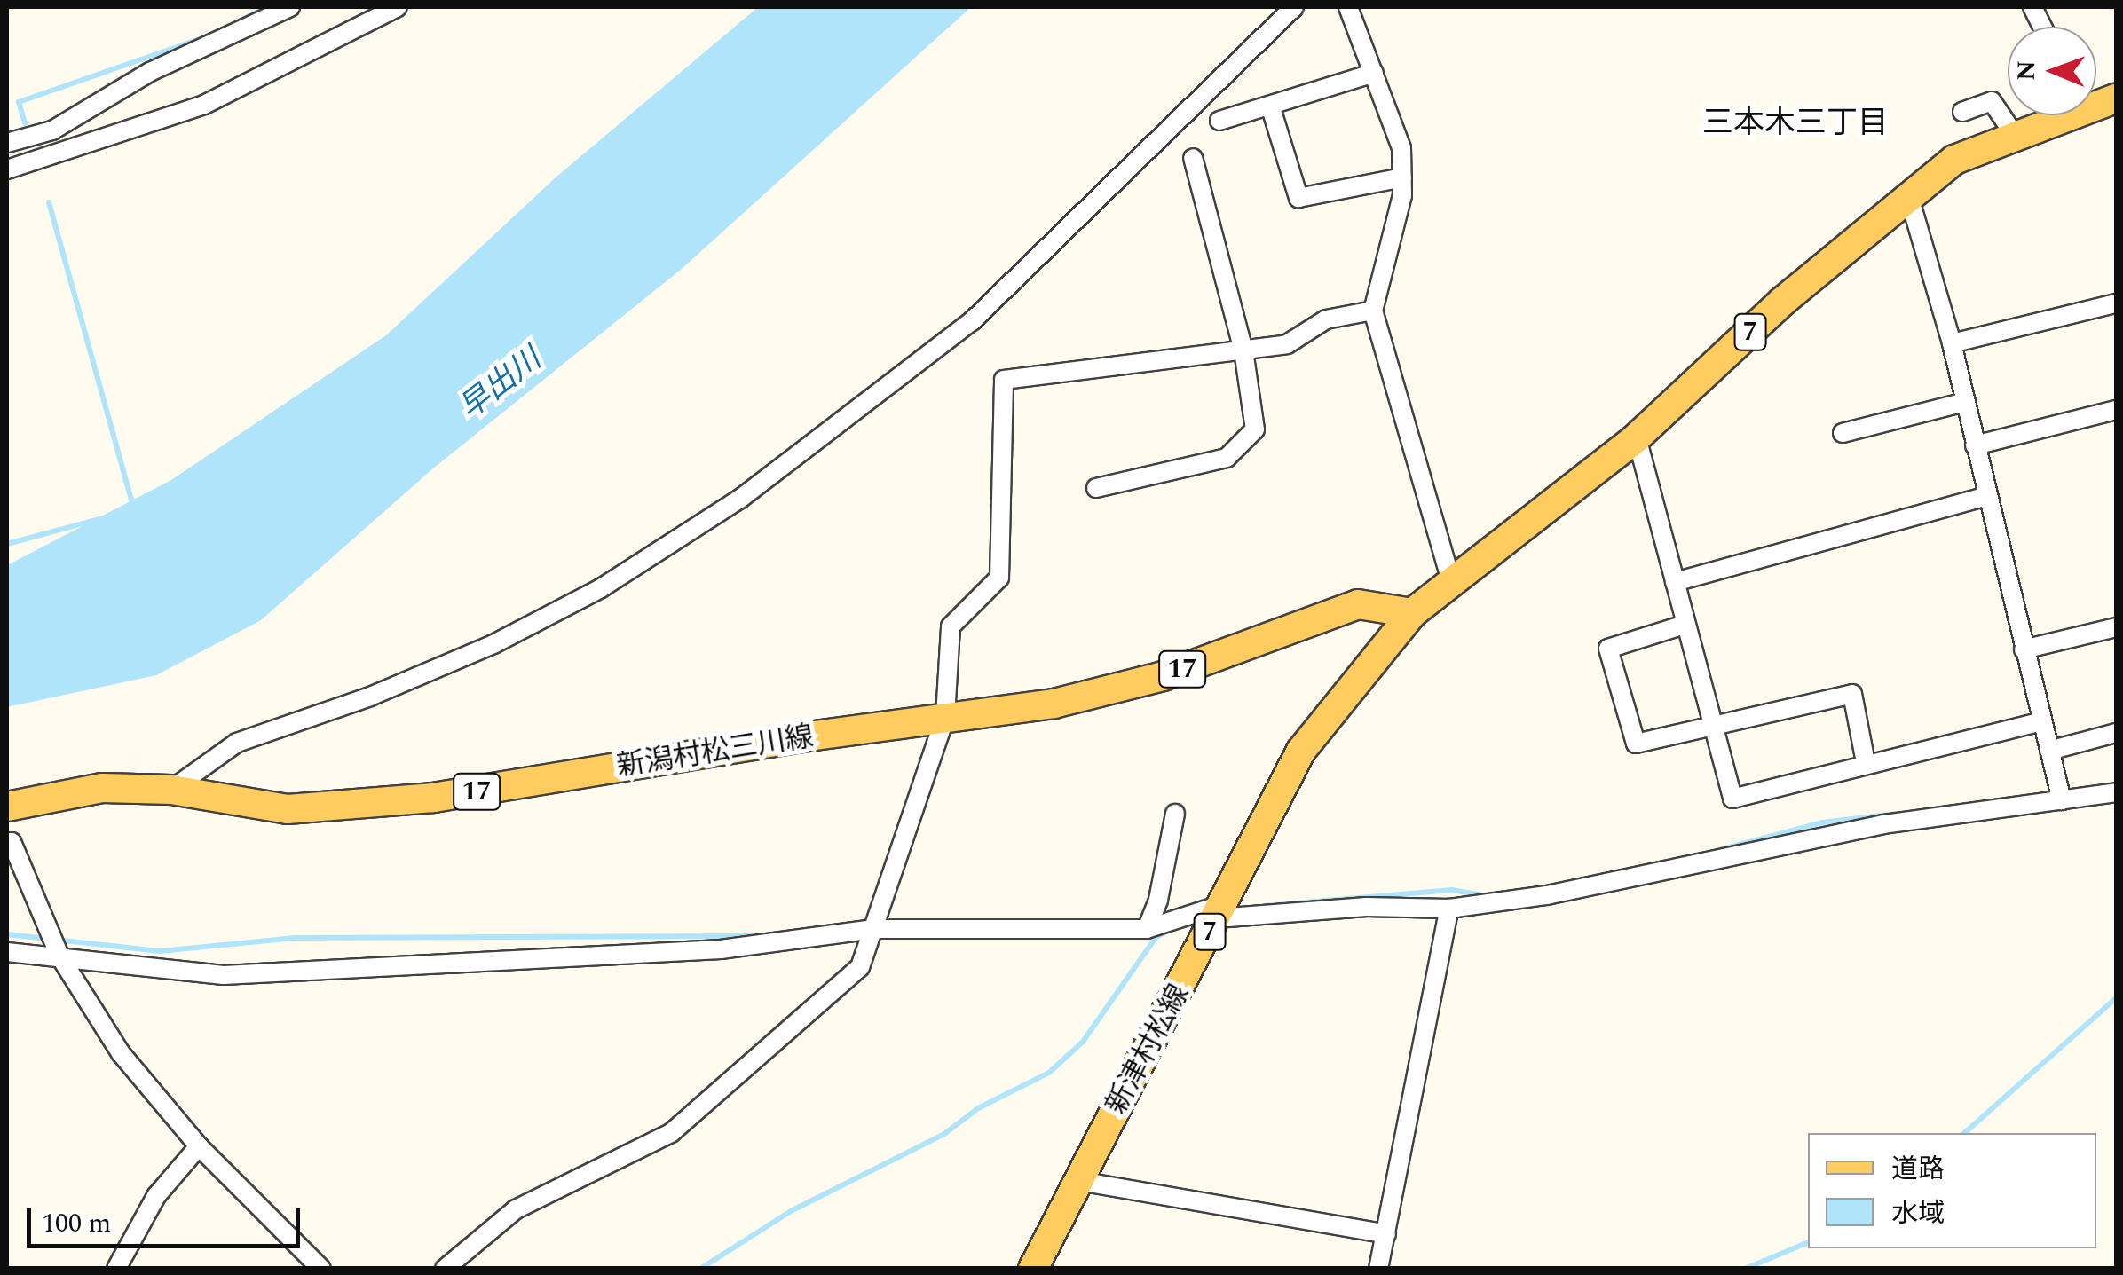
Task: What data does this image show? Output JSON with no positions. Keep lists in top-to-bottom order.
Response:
{
  "streets": {
    "main road": [
      "7",
      "17",
      "新潟村松三川線",
      "新津村松線"
    ]
  },
  "crossings": [
    ["7", "新潟村松三川線"],
    ["7", "新津村松線"],
    ["新潟村松三川線", "新津村松線"]
  ],
  "districts": ["三本木三丁目"],
  "water": ["早出川"],
  "legend": ["道路", "水域"],
  "scale_bar": "100 m",
  "north": "left"
}
